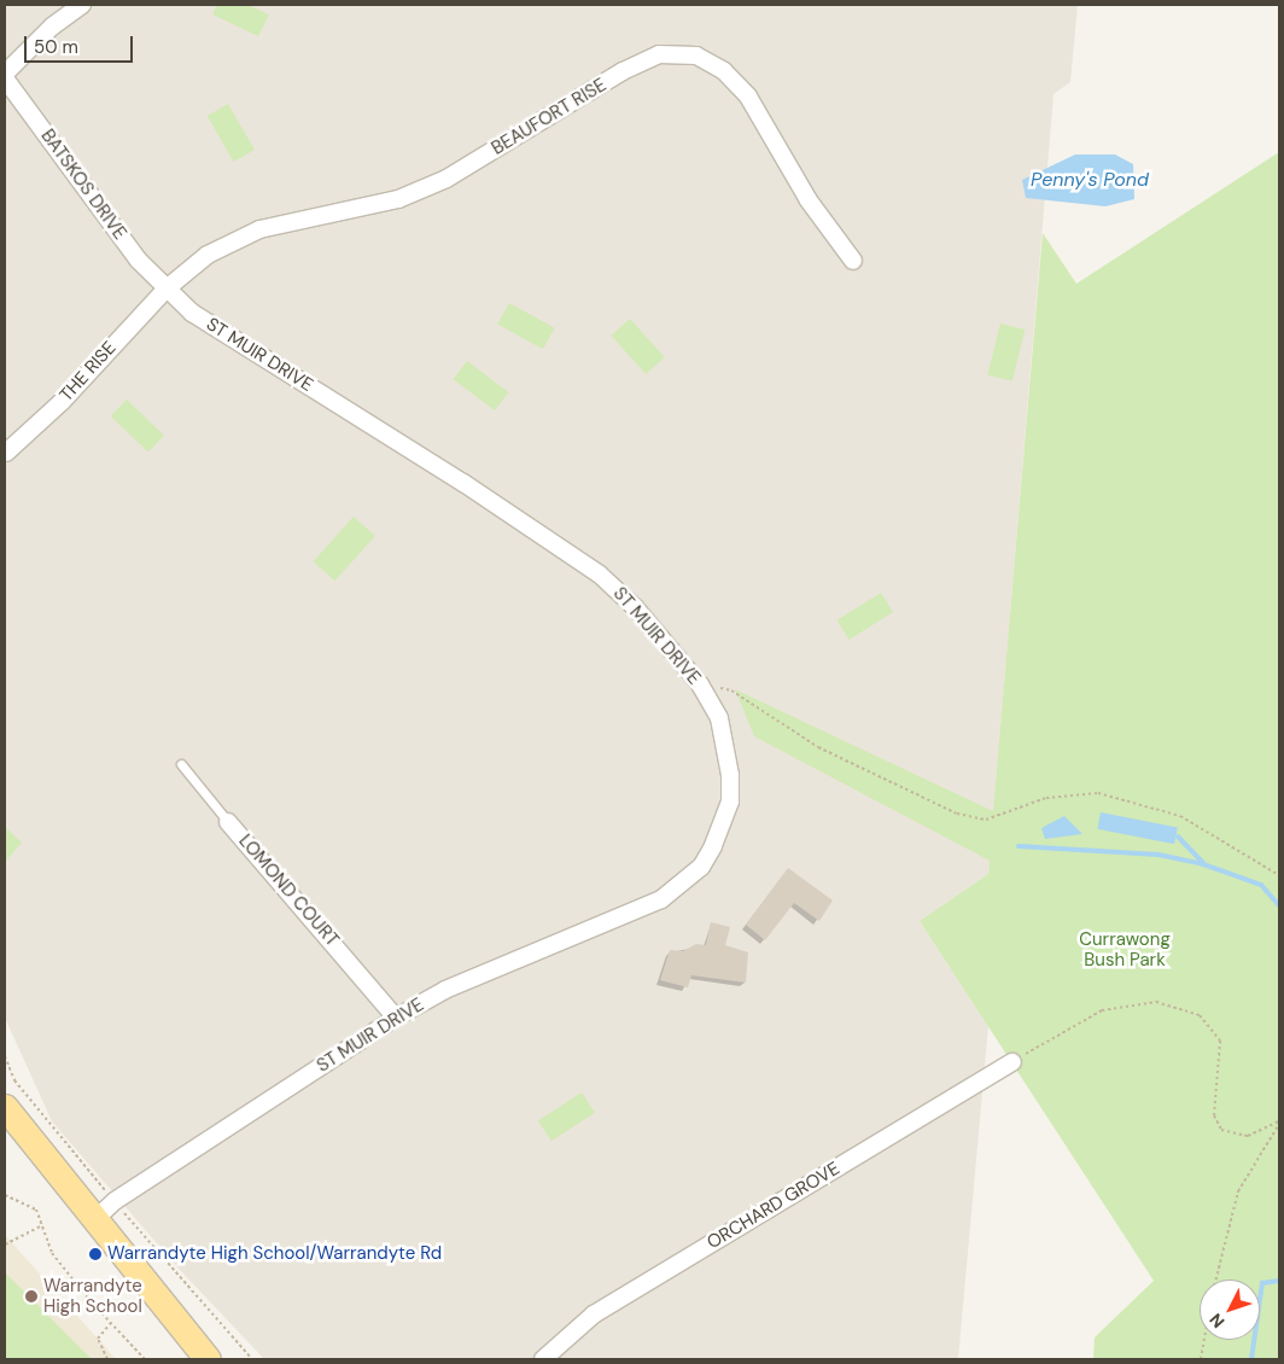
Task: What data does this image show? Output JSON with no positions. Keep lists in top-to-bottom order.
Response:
{
  "streets": {
    "street": [
      "BEAUFORT RISE",
      "BATSKOS DRIVE",
      "ST MUIR DRIVE",
      "THE RISE",
      "LOMOND COURT",
      "ORCHARD GROVE"
    ]
  },
  "crossings": [
    ["BEAUFORT RISE", "BATSKOS DRIVE"],
    ["BEAUFORT RISE", "ST MUIR DRIVE"],
    ["BEAUFORT RISE", "THE RISE"],
    ["BATSKOS DRIVE", "ST MUIR DRIVE"],
    ["BATSKOS DRIVE", "THE RISE"],
    ["ST MUIR DRIVE", "THE RISE"],
    ["ST MUIR DRIVE", "LOMOND COURT"]
  ],
  "water": ["Penny's Pond"],
  "parks": ["Currawong Bush Park"],
  "places": ["Warrandyte High School/Warrandyte Rd", "Warrandyte High School"],
  "scale_bar": "50 m",
  "north": "bottom left"
}
